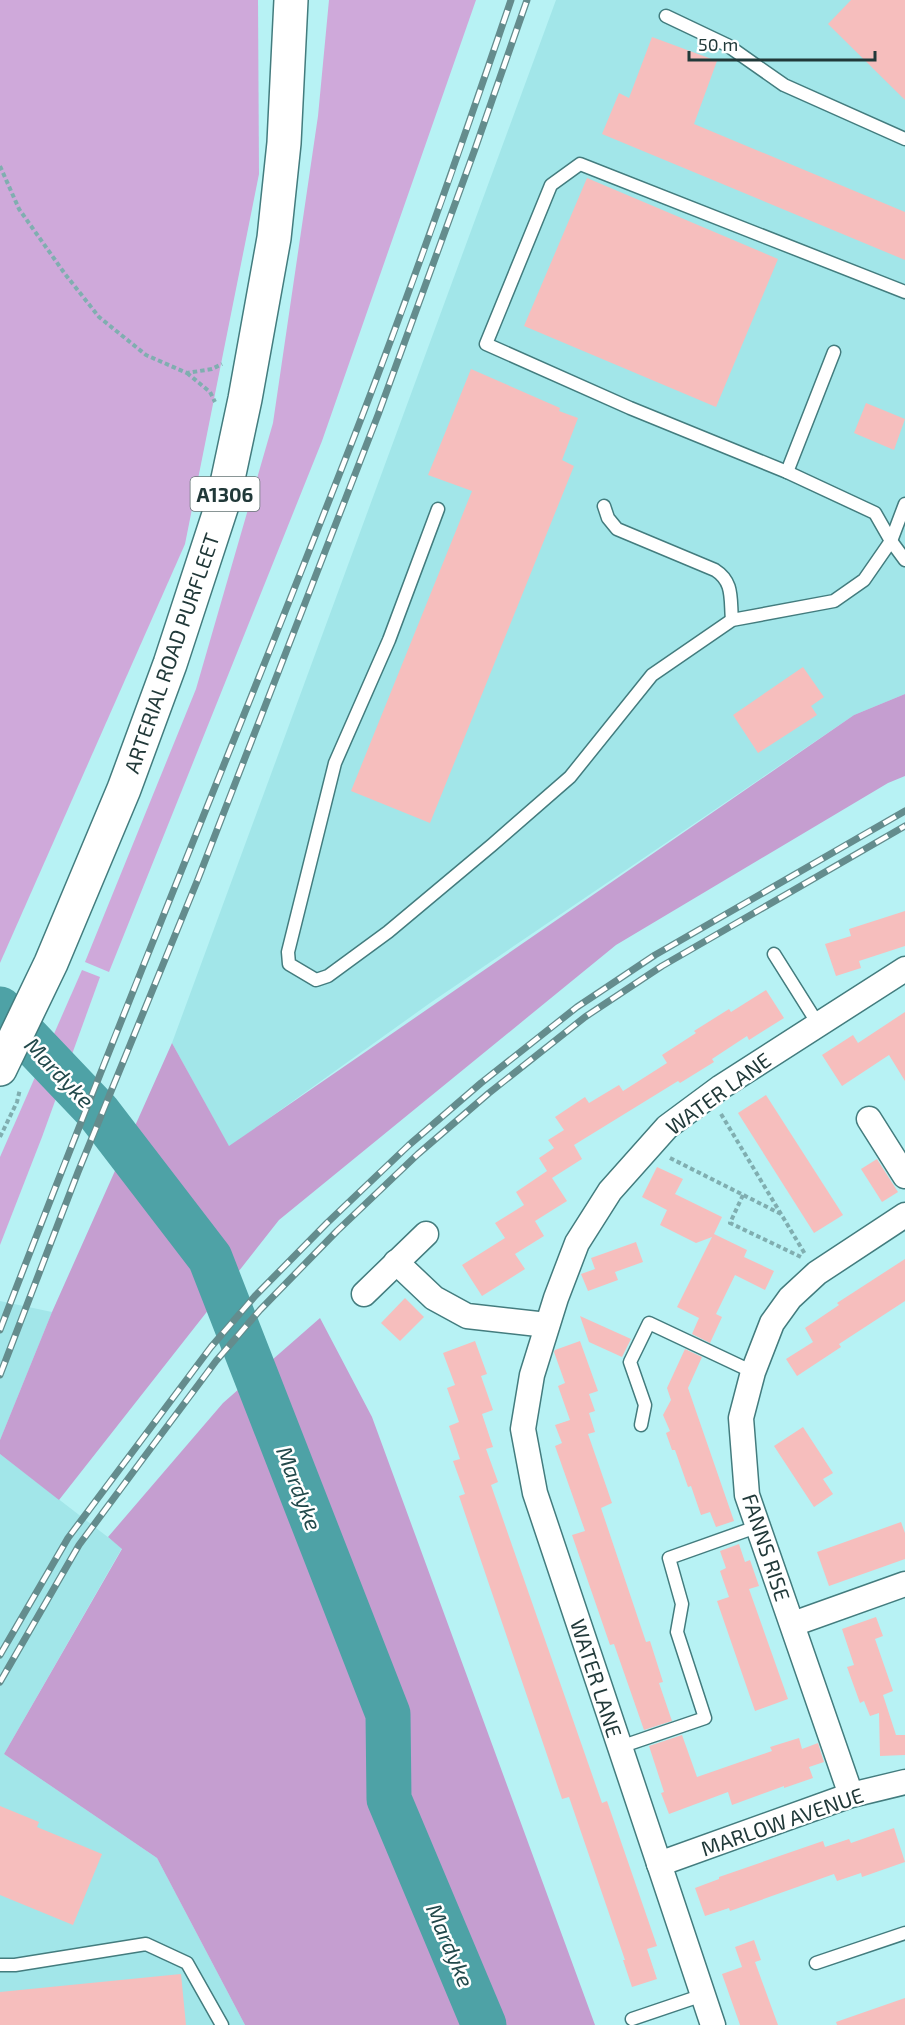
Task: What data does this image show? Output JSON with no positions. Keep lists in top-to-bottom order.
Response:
{
  "streets": {
    "main road": ["A1306", "ARTERIAL ROAD PURFLEET"],
    "street": ["WATER LANE", "FANNS RISE", "MARLOW AVENUE"]
  },
  "crossings": [
    ["WATER LANE", "MARLOW AVENUE"],
    ["FANNS RISE", "MARLOW AVENUE"]
  ],
  "water": ["Mardyke"],
  "scale_bar": "50 m"
}
